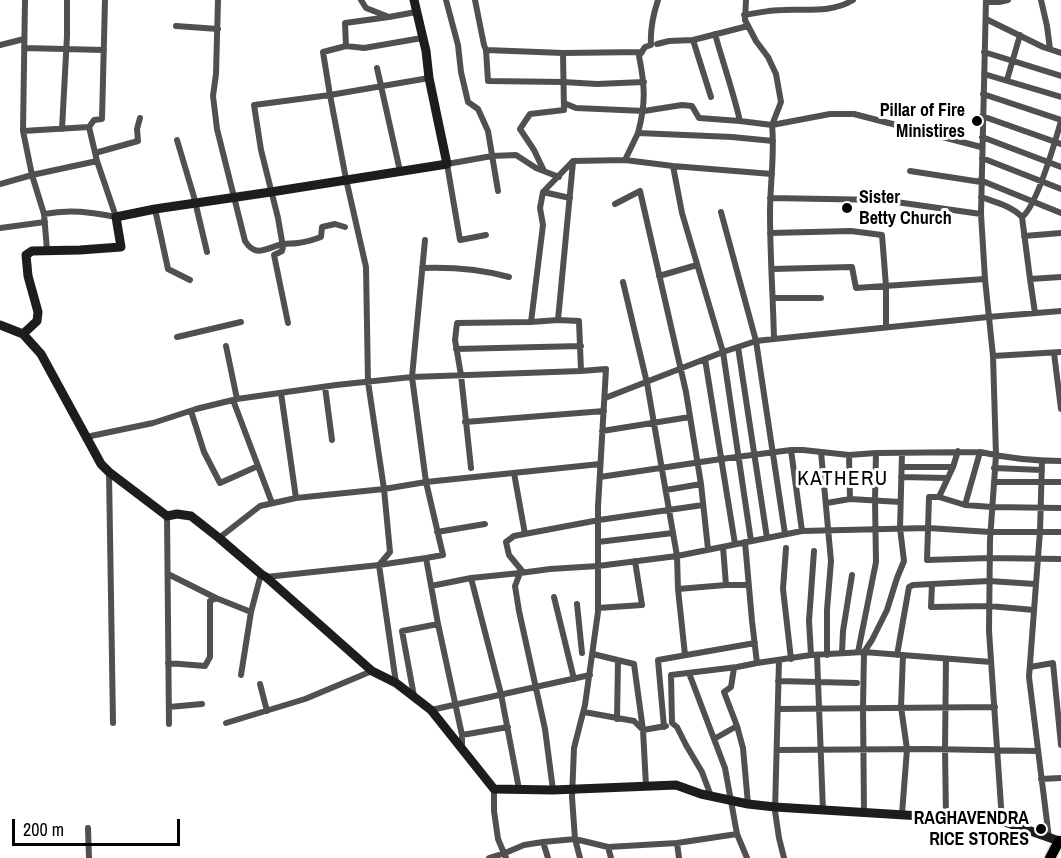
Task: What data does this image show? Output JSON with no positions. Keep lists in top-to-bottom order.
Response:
{
  "districts": ["KATHERU"],
  "places": ["Pillar of Fire Ministires", "Sister Betty Church", "RAGHAVENDRA RICE STORES"],
  "scale_bar": "200 m"
}
